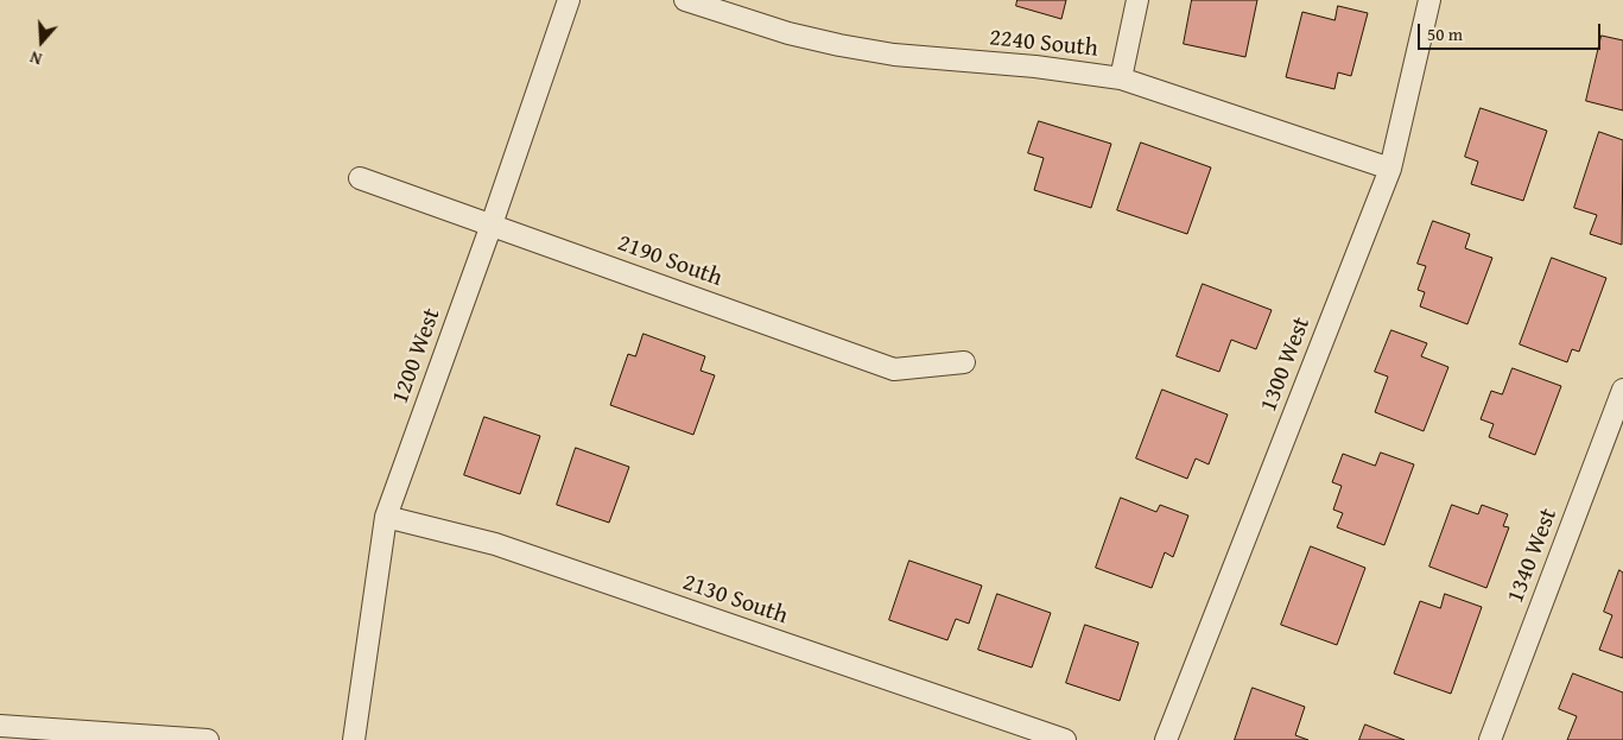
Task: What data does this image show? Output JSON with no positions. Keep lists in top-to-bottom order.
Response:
{
  "streets": {
    "street": [
      "2240 South",
      "2190 South",
      "1200 West",
      "1300 West",
      "1340 West",
      "2130 South"
    ]
  },
  "crossings": [
    ["2240 South", "1300 West"],
    ["2190 South", "1200 West"],
    ["1200 West", "2130 South"]
  ],
  "scale_bar": "50 m",
  "north": "bottom"
}
